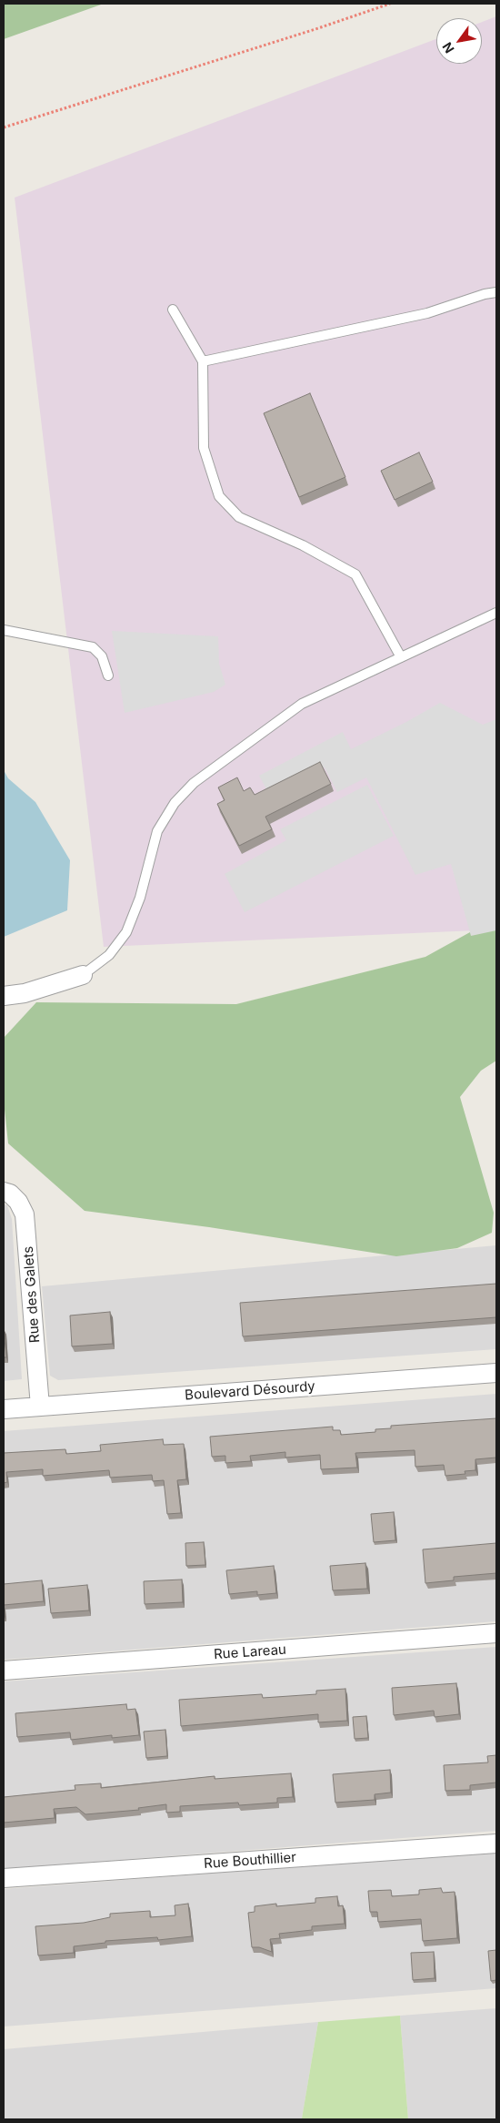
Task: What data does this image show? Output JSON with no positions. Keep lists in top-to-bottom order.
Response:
{
  "streets": {
    "street": [
      "Rue des Galets",
      "Boulevard Désourdy",
      "Rue Lareau",
      "Rue Bouthillier"
    ]
  },
  "crossings": [
    ["Rue des Galets", "Boulevard Désourdy"]
  ],
  "north": "bottom left"
}
